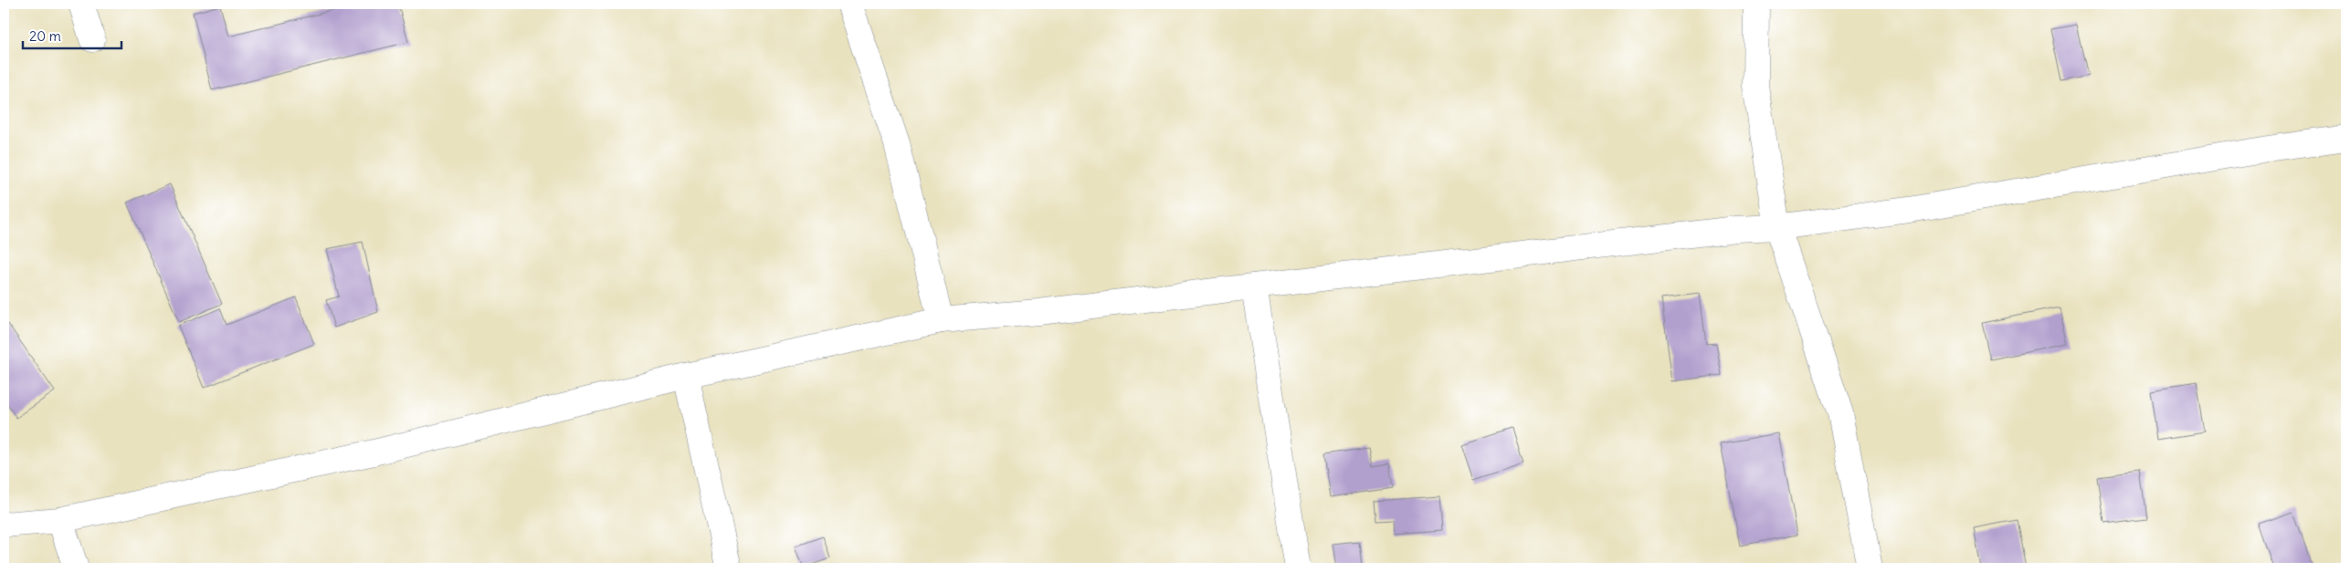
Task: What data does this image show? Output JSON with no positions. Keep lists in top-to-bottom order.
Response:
{
  "scale_bar": "20 m"
}
